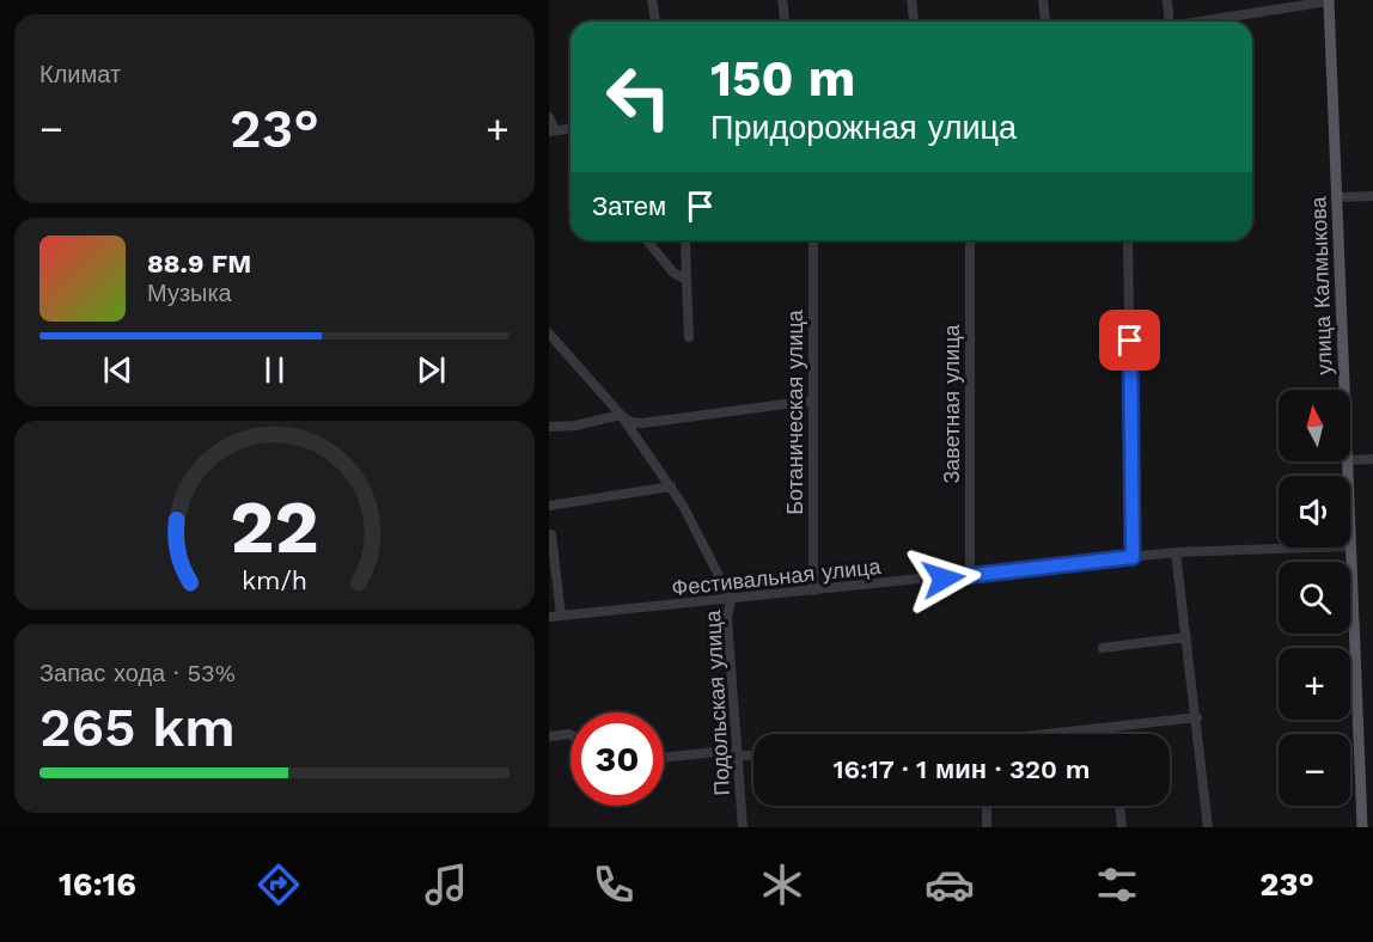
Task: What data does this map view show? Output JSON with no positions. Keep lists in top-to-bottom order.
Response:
{
  "streets": {
    "main road": ["улица Калмыкова"],
    "street": [
      "Заветная улица",
      "Ботаническая улица",
      "Фестивальная улица",
      "Подольская улица"
    ]
  },
  "crossings": [
    ["Заветная улица", "Фестивальная улица"],
    ["Ботаническая улица", "Фестивальная улица"],
    ["Фестивальная улица", "Подольская улица"]
  ],
  "north": "top",
  "page": {
    "tile": [
      "Климат",
      ["Запас хода · 53%", "265 km"]
    ],
    "turn": ["150 m", "Придорожная улица"],
    "heat": ["−", "23°", "+"],
    "then": "Затем",
    "song": ["88.9 FM", "Музыка"],
    "map_buttons": ["+", "−"],
    "limit": "30",
    "trip": "16:17 · 1 мин · 320 m",
    "tabs": ["16:16", "23°"],
    "gauge": ["22", "km/h"]
  }
}
